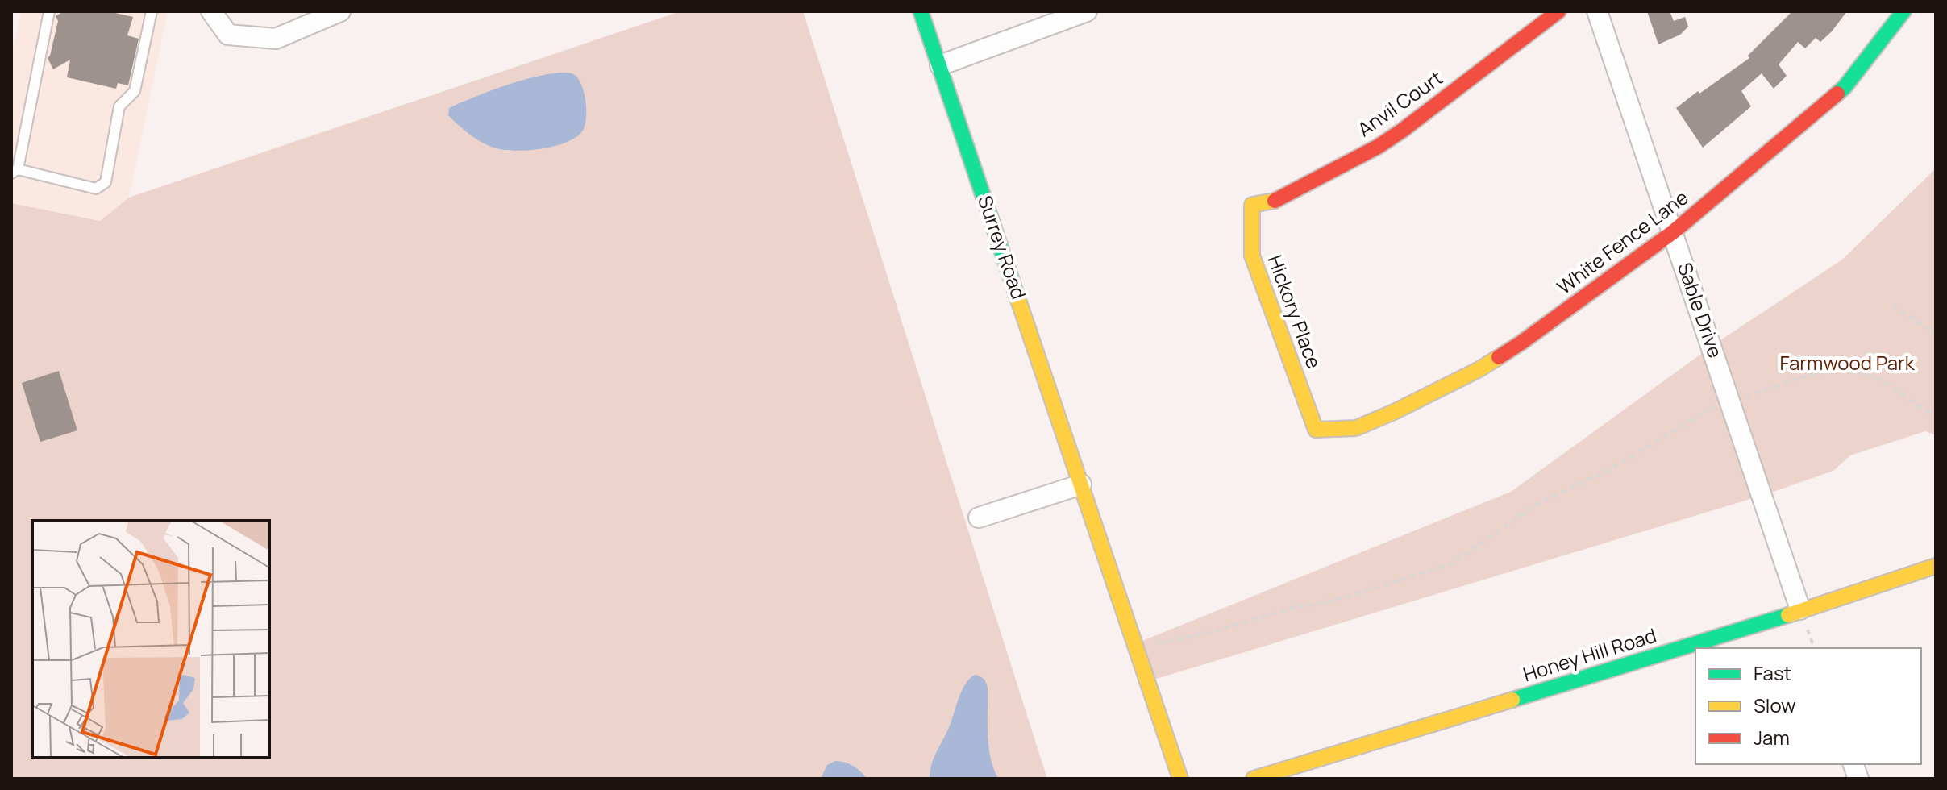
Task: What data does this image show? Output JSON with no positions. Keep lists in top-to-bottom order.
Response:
{
  "streets": {
    "street": [
      "Anvil Court",
      "White Fence Lane",
      "Surrey Road",
      "Sable Drive",
      "Hickory Place",
      "Honey Hill Road"
    ]
  },
  "crossings": [
    ["Anvil Court", "Hickory Place"],
    ["White Fence Lane", "Sable Drive"],
    ["White Fence Lane", "Hickory Place"],
    ["Sable Drive", "Honey Hill Road"]
  ],
  "parks": ["Farmwood Park"],
  "legend": ["Fast", "Slow", "Jam"]
}
